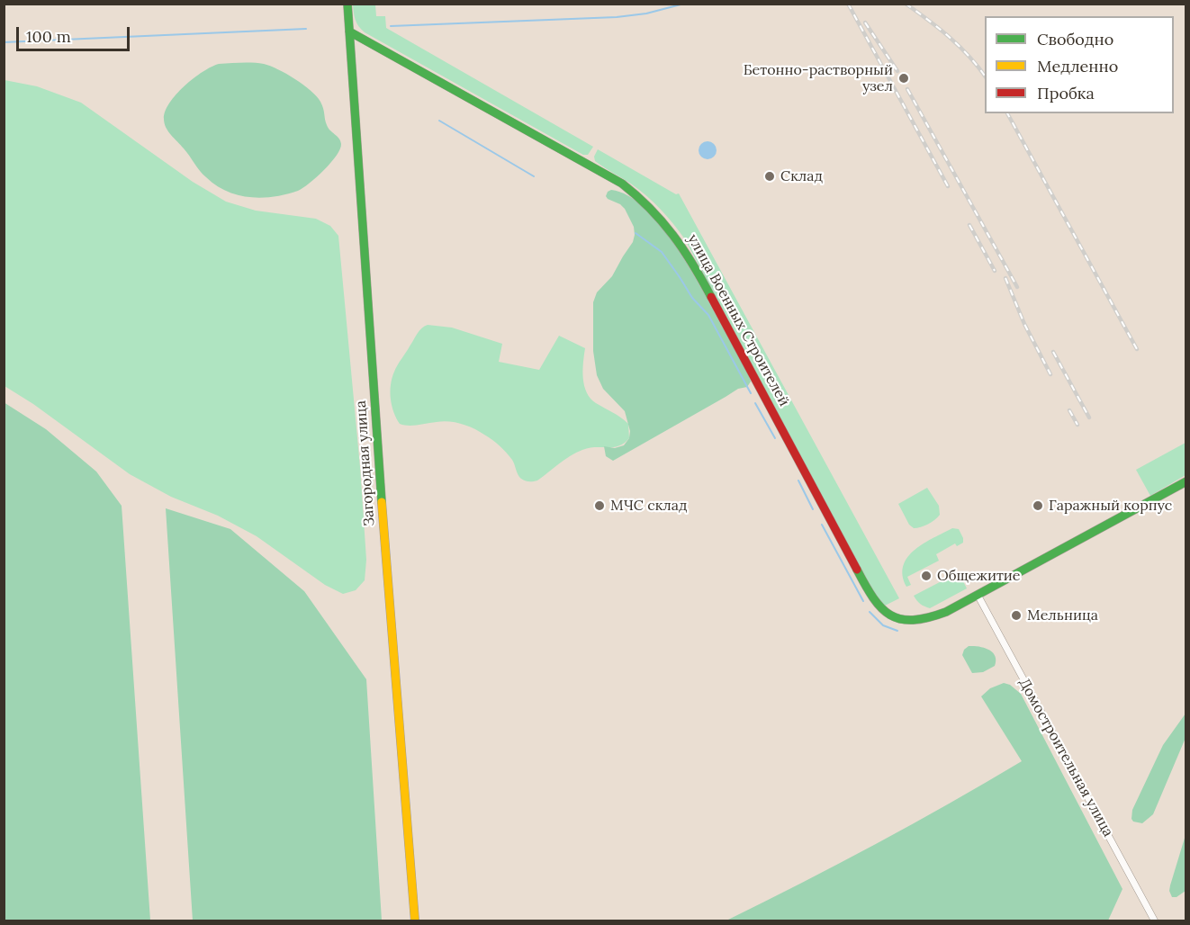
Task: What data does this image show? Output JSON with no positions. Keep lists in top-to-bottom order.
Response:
{
  "streets": {
    "street": ["улица Военных Строителей", "Загородная улица", "Домостроительная улица"]
  },
  "crossings": [
    ["улица Военных Строителей", "Загородная улица"],
    ["улица Военных Строителей", "Домостроительная улица"]
  ],
  "places": [
    "Бетонно-растворный узел",
    "Склад",
    "МЧС склад",
    "Гаражный корпус",
    "Общежитие",
    "Мельница"
  ],
  "legend": ["Свободно", "Медленно", "Пробка"],
  "scale_bar": "100 m"
}
